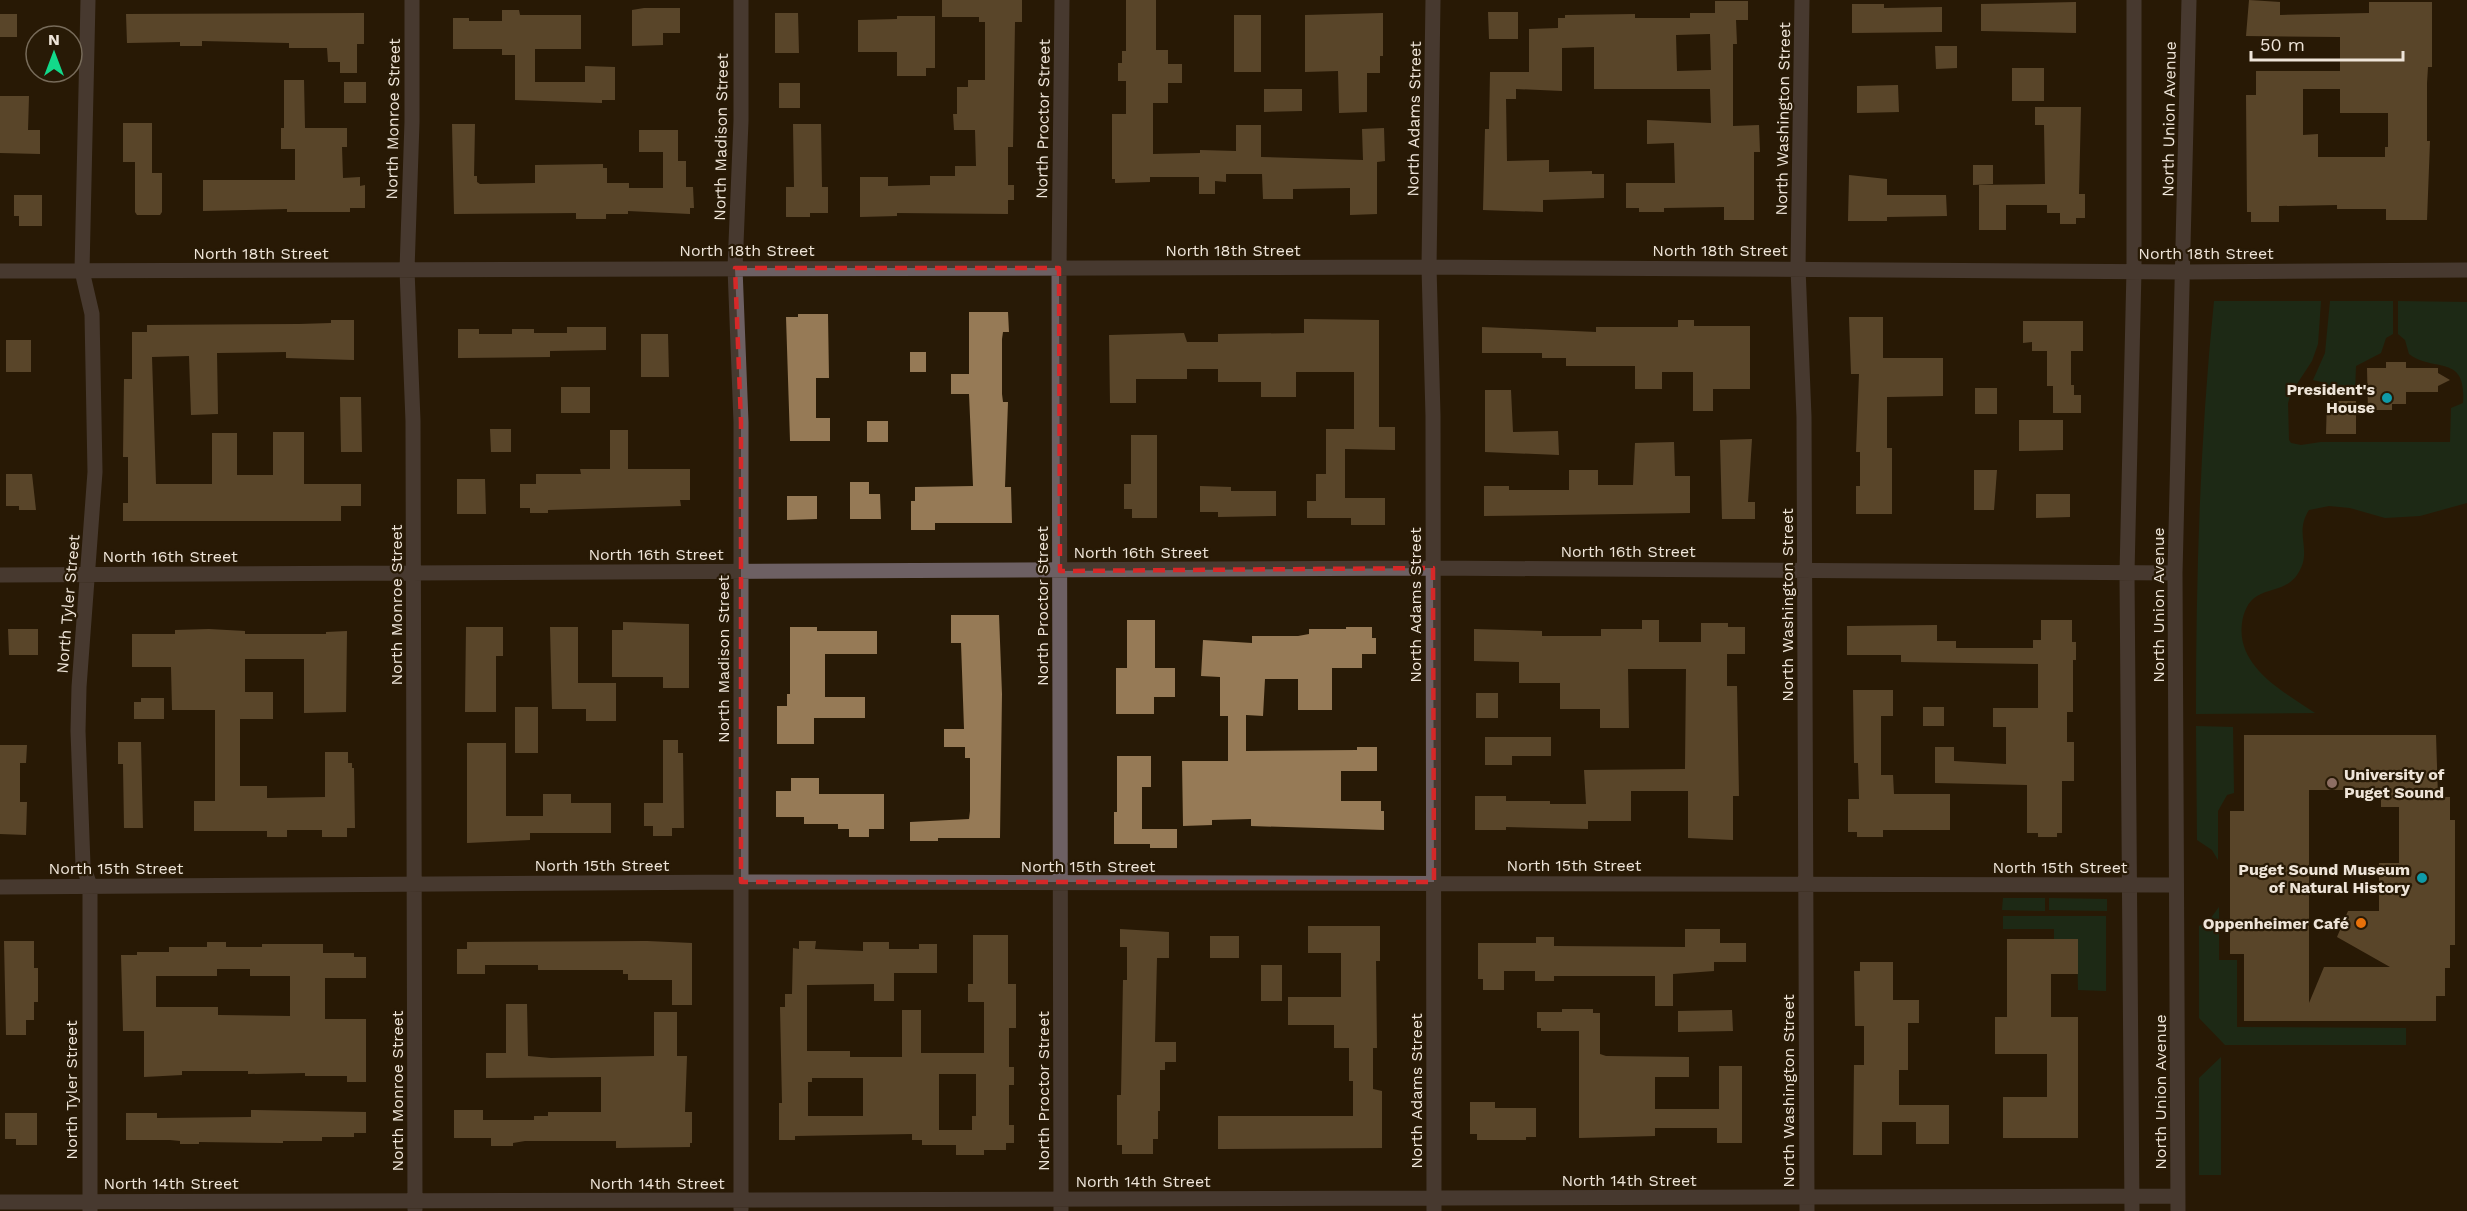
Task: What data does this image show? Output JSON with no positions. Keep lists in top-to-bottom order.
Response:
{
  "streets": {
    "street": [
      "North Monroe Street",
      "North Proctor Street",
      "North Adams Street",
      "North Washington Street",
      "North Union Avenue",
      "North Madison Street",
      "North 18th Street",
      "North 16th Street",
      "North Tyler Street",
      "North 15th Street",
      "North 14th Street"
    ]
  },
  "crossings": [
    ["North Monroe Street", "North 18th Street"],
    ["North Monroe Street", "North 16th Street"],
    ["North Monroe Street", "North 15th Street"],
    ["North Monroe Street", "North 14th Street"],
    ["North Proctor Street", "North 18th Street"],
    ["North Proctor Street", "North 16th Street"],
    ["North Proctor Street", "North 15th Street"],
    ["North Proctor Street", "North 14th Street"],
    ["North Adams Street", "North 18th Street"],
    ["North Adams Street", "North 16th Street"],
    ["North Adams Street", "North 15th Street"],
    ["North Adams Street", "North 14th Street"],
    ["North Washington Street", "North 18th Street"],
    ["North Washington Street", "North 16th Street"],
    ["North Washington Street", "North 15th Street"],
    ["North Washington Street", "North 14th Street"],
    ["North Union Avenue", "North 18th Street"],
    ["North Union Avenue", "North 16th Street"],
    ["North Union Avenue", "North 15th Street"],
    ["North Union Avenue", "North 14th Street"],
    ["North Madison Street", "North 18th Street"],
    ["North Madison Street", "North 16th Street"],
    ["North Madison Street", "North 15th Street"],
    ["North Madison Street", "North 14th Street"],
    ["North 18th Street", "North Tyler Street"],
    ["North 16th Street", "North Tyler Street"],
    ["North Tyler Street", "North 15th Street"],
    ["North Tyler Street", "North 14th Street"]
  ],
  "places": [
    "President's House",
    "University of Puget Sound",
    "Puget Sound Museum of Natural History",
    "Oppenheimer Café"
  ],
  "scale_bar": "50 m",
  "north": "top"
}
